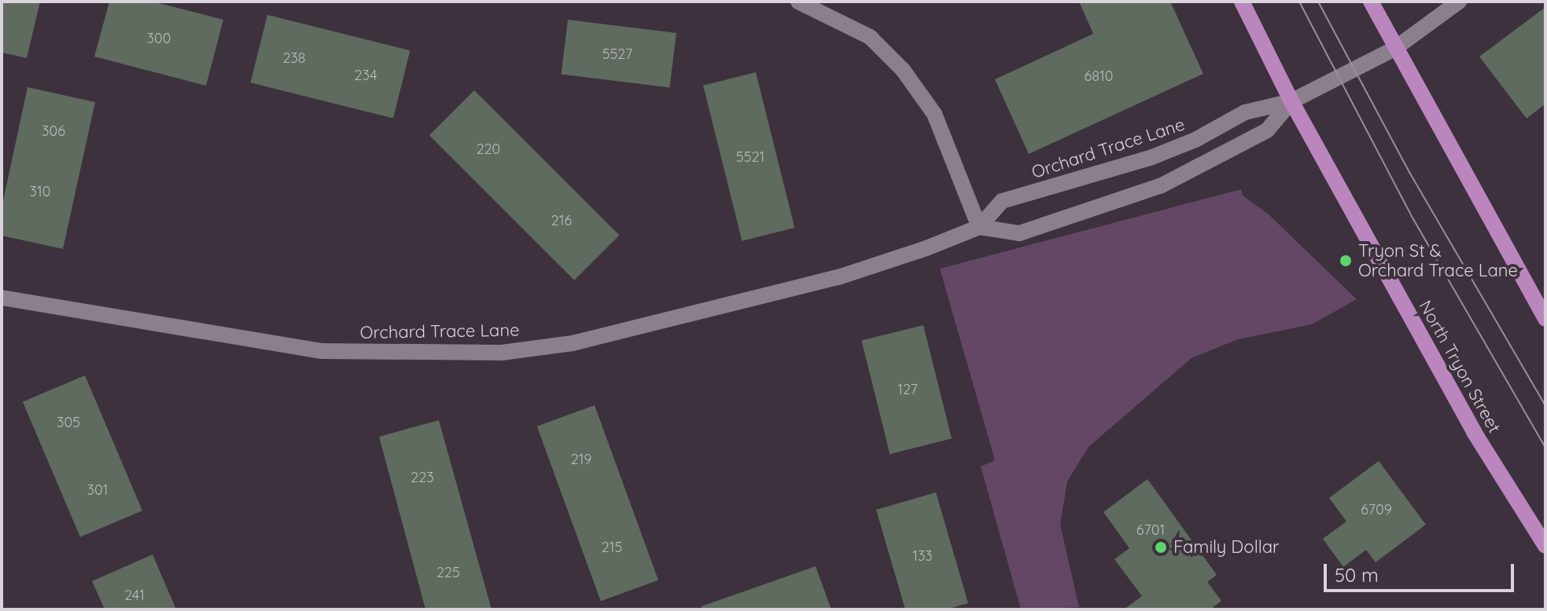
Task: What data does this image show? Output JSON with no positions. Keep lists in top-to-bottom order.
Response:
{
  "streets": {
    "main road": ["North Tryon Street"],
    "street": ["Orchard Trace Lane"]
  },
  "crossings": [
    ["Orchard Trace Lane", "North Tryon Street"]
  ],
  "places": ["Tryon St & Orchard Trace Lane", "Family Dollar"],
  "house_numbers": [
    "300",
    "5527",
    "238",
    "234",
    "6810",
    "306",
    "220",
    "5521",
    "310",
    "216",
    "127",
    "305",
    "219",
    "223",
    "301",
    "6709",
    "6701",
    "215",
    "133",
    "225",
    "241"
  ],
  "scale_bar": "50 m"
}
